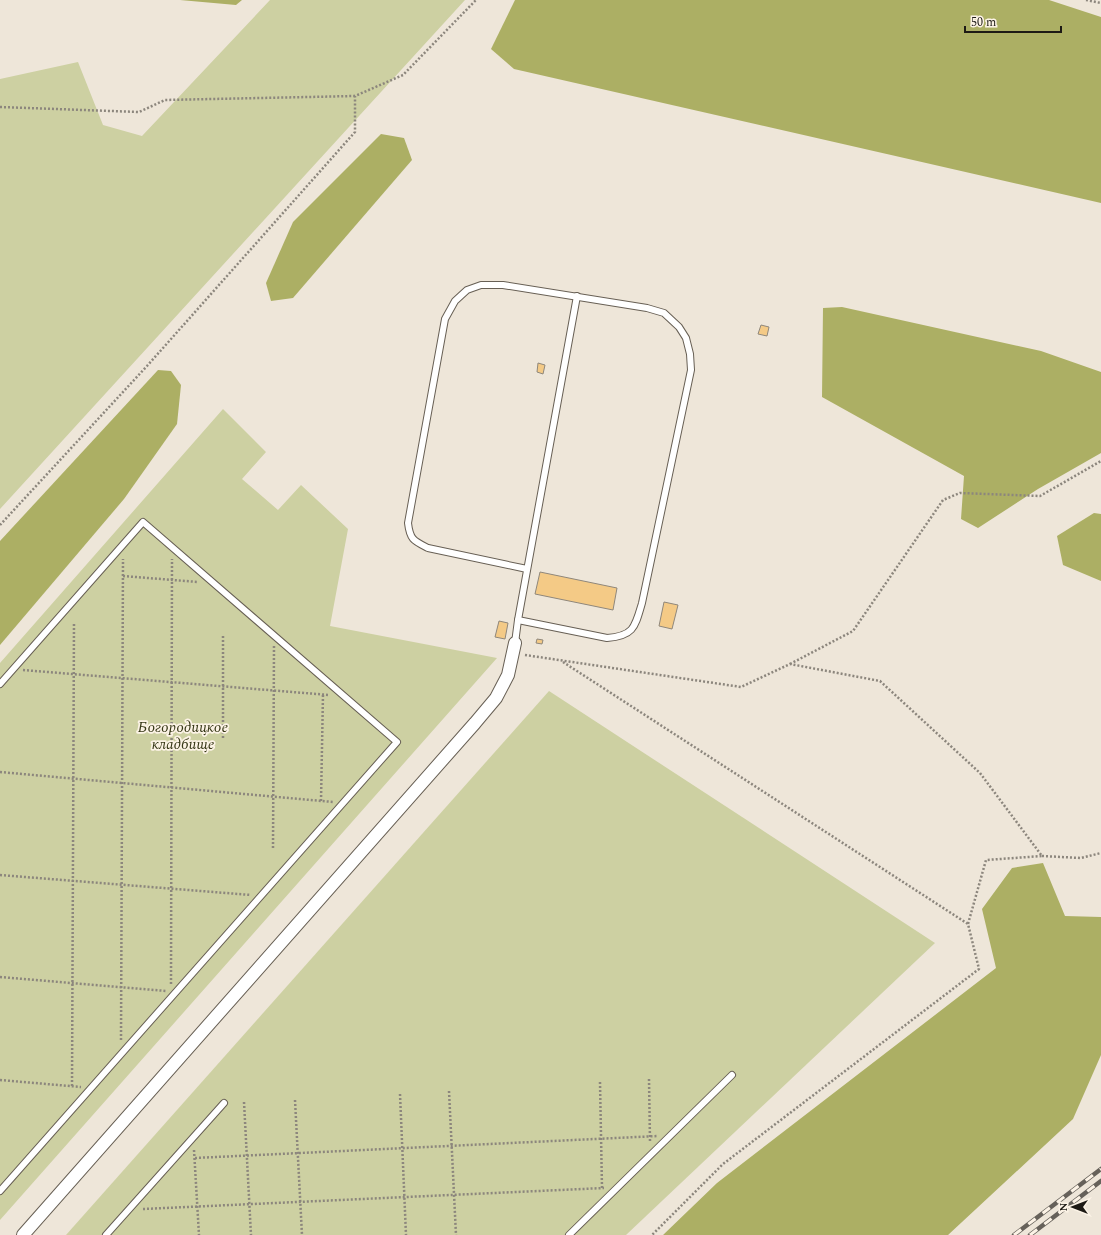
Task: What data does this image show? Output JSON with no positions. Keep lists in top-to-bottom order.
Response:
{
  "parks": ["Богородицкое кладбище"],
  "scale_bar": "50 m",
  "north": "left"
}
